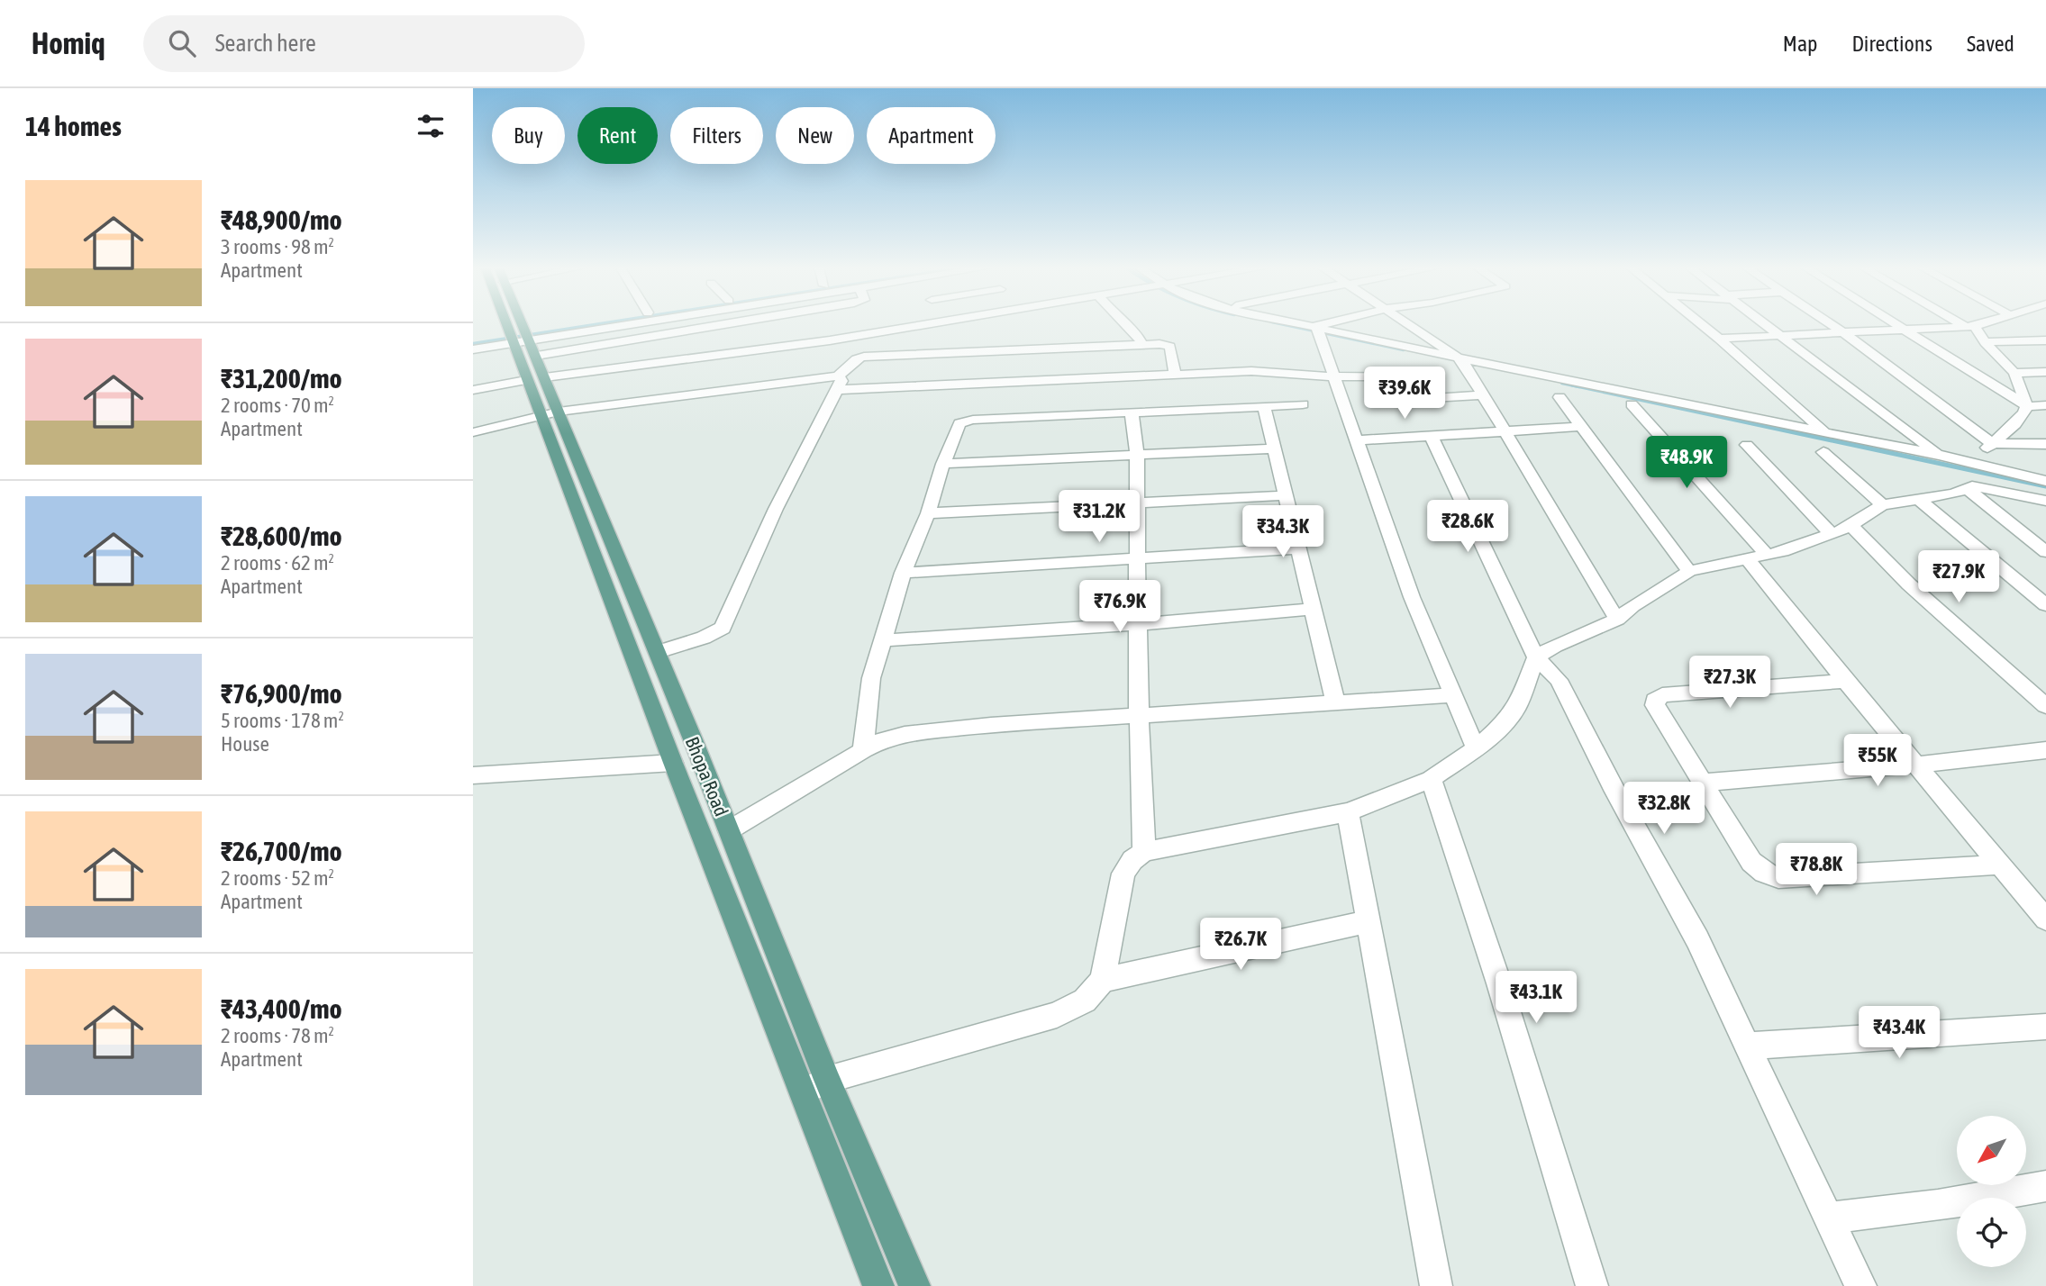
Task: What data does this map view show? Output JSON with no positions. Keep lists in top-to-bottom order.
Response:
{
  "streets": {
    "main road": ["Bhopa Road"]
  },
  "north": "bottom left",
  "page": {
    "header": "Homiq",
    "search": "Search here",
    "nav": ["Map", "Directions", "Saved"],
    "heading": "14 homes",
    "chip": [
      "Buy",
      "Rent",
      "Filters",
      "New",
      "Apartment"
    ],
    "list": [
      {
        "name": "₹48,900/mo",
        "note": "3 rooms · 98 m² · Apartment"
      },
      {
        "name": "₹31,200/mo",
        "note": "2 rooms · 70 m² · Apartment"
      },
      {
        "name": "₹28,600/mo",
        "note": "2 rooms · 62 m² · Apartment"
      },
      {
        "name": "₹76,900/mo",
        "note": "5 rooms · 178 m² · House"
      },
      {
        "name": "₹26,700/mo",
        "note": "2 rooms · 52 m² · Apartment"
      },
      {
        "name": "₹43,400/mo",
        "note": "2 rooms · 78 m² · Apartment"
      }
    ],
    "price": [
      "₹39.6K",
      "₹48.9K",
      "₹31.2K",
      "₹28.6K",
      "₹34.3K",
      "₹27.9K",
      "₹76.9K",
      "₹27.3K",
      "₹55K",
      "₹32.8K",
      "₹78.8K",
      "₹26.7K",
      "₹43.1K",
      "₹43.4K"
    ]
  }
}
